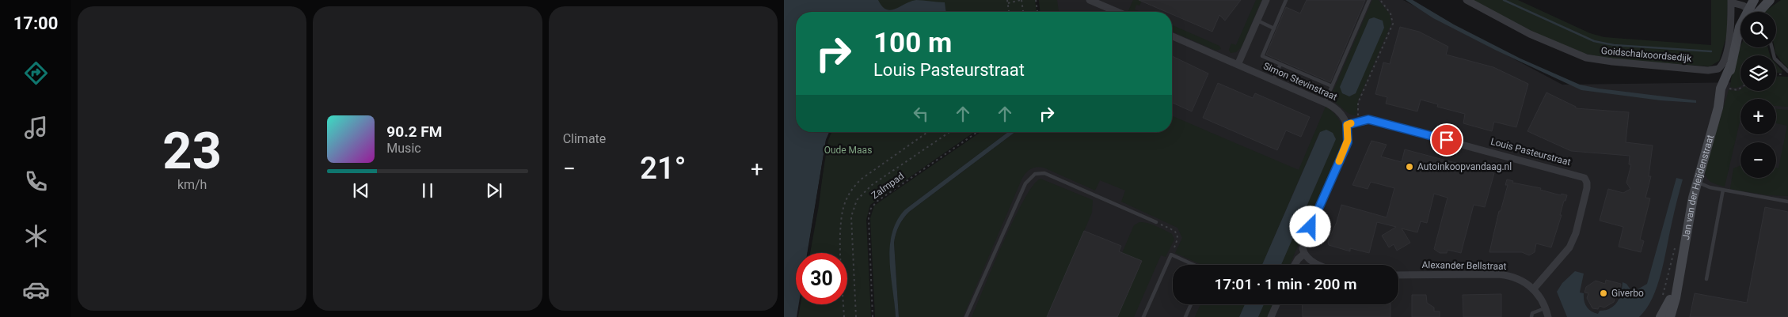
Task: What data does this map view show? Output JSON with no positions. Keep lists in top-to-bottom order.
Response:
{
  "streets": {
    "street": [
      "Goidschalxoordsedijk",
      "Simon Stevinstraat",
      "Louis Pasteurstraat",
      "Jan van der Heijdenstraat",
      "Alexander Bellstraat"
    ],
    "path": ["Zalmpad"]
  },
  "crossings": [
    ["Goidschalxoordsedijk", "Jan van der Heijdenstraat"],
    ["Simon Stevinstraat", "Louis Pasteurstraat"],
    ["Louis Pasteurstraat", "Alexander Bellstraat"]
  ],
  "parks": ["Oude Maas"],
  "places": ["Autoinkoopvandaag.nl", "Giverbo"],
  "page": {
    "tabs": "17:00",
    "tile": [
      ["23", "km/h"],
      "Climate"
    ],
    "map_buttons": ["+", "−"],
    "turn": ["100 m", "Louis Pasteurstraat"],
    "song": ["90.2 FM", "Music"],
    "heat": ["−", "21°", "+"],
    "limit": "30",
    "trip": "17:01 · 1 min · 200 m"
  }
}
